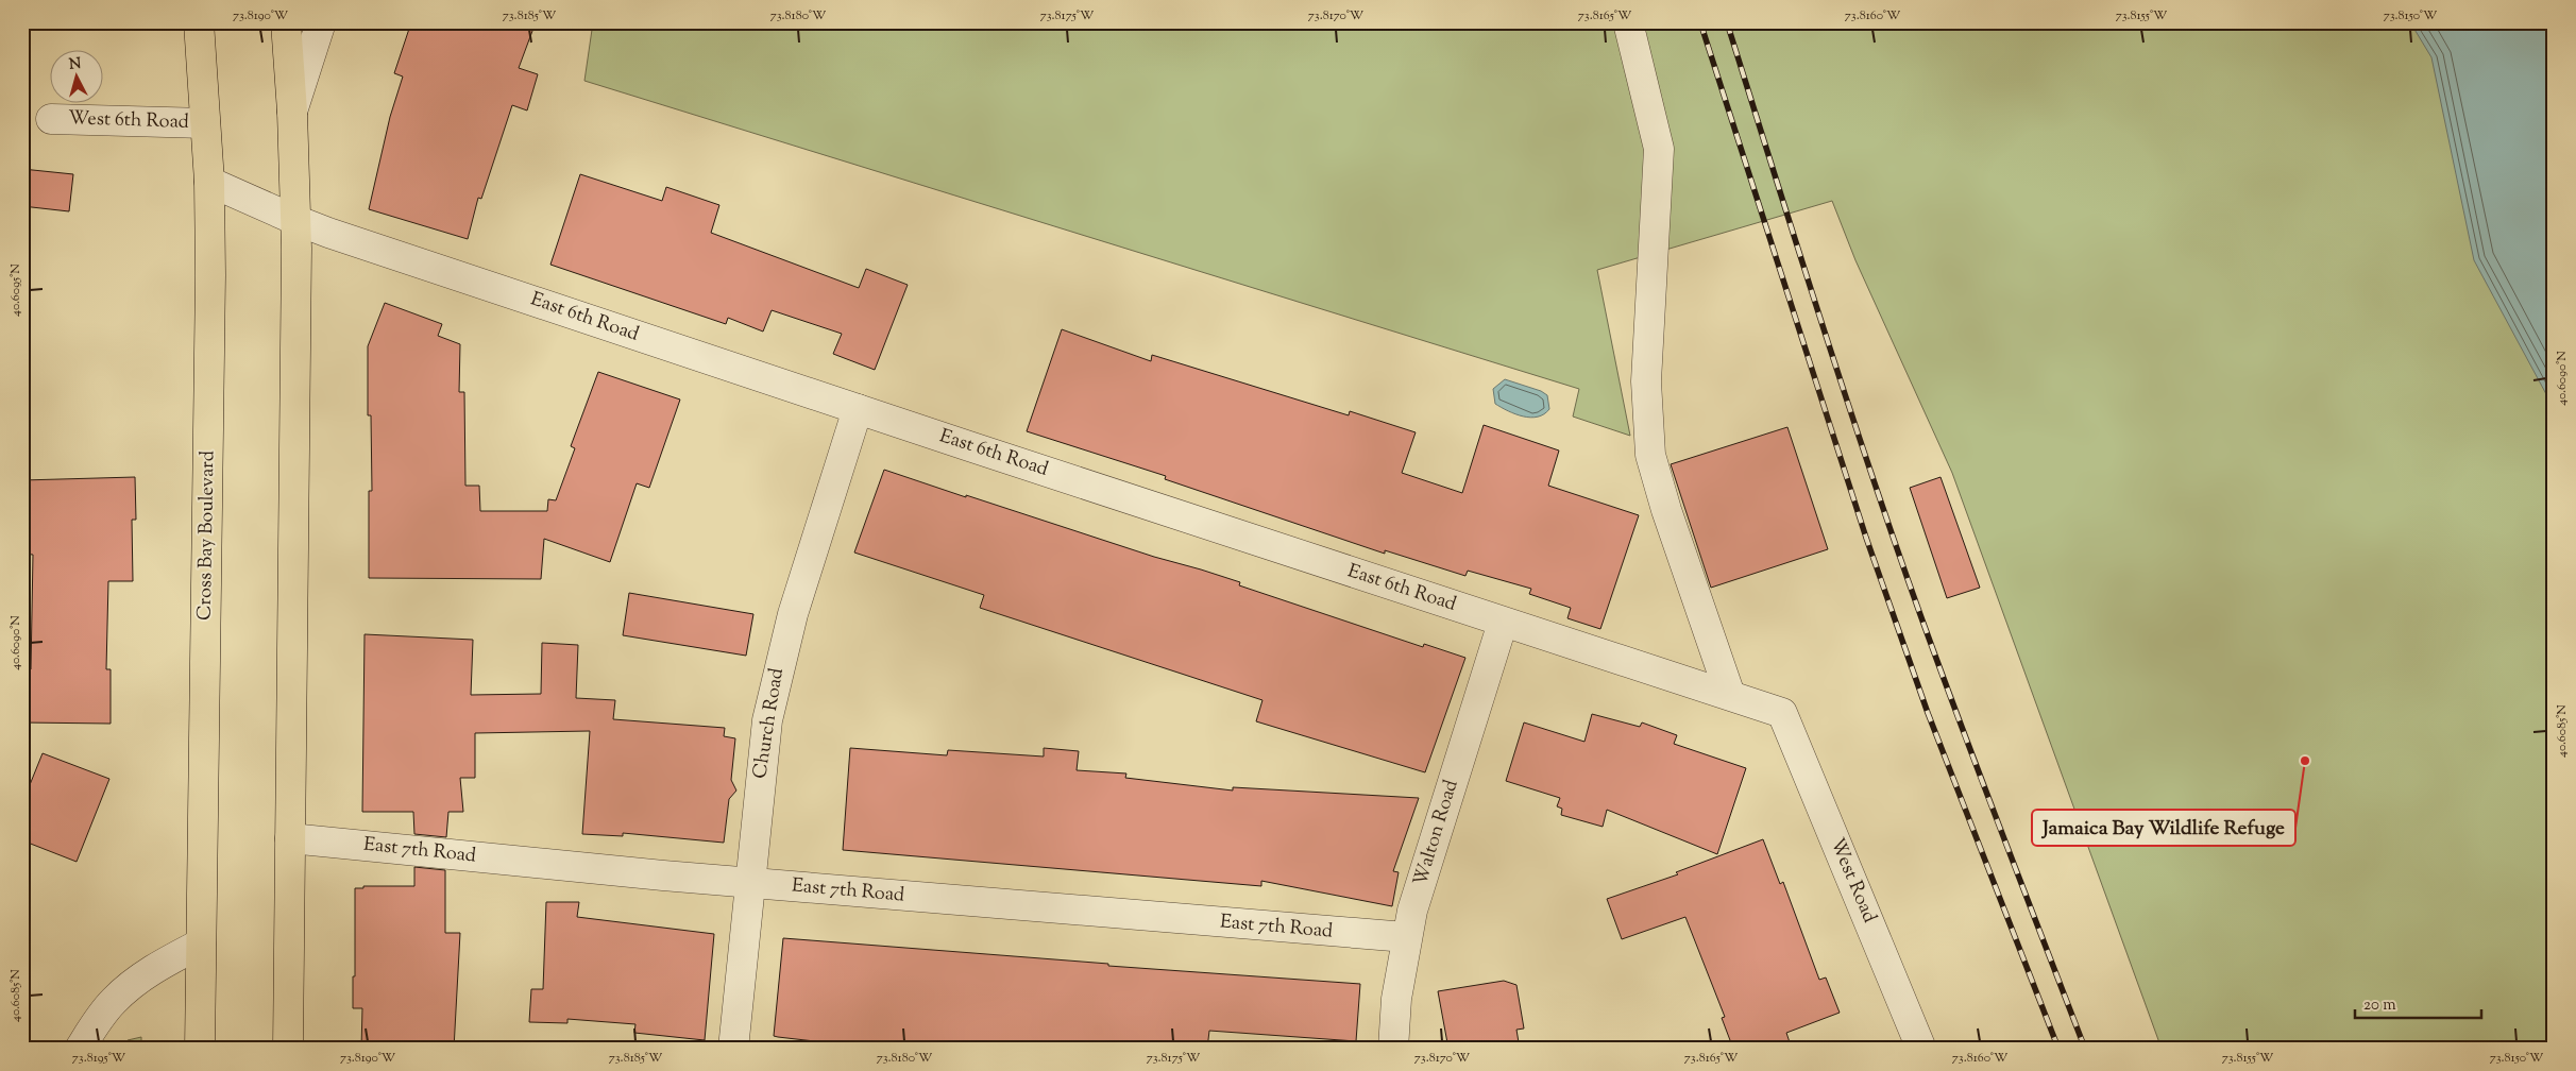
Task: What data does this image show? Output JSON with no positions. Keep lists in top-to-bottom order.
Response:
{
  "streets": {
    "main road": ["Cross Bay Boulevard"],
    "street": [
      "West 6th Road",
      "East 6th Road",
      "Church Road",
      "Walton Road",
      "East 7th Road",
      "West Road"
    ]
  },
  "crossings": [
    ["West 6th Road", "Cross Bay Boulevard"],
    ["East 6th Road", "Cross Bay Boulevard"],
    ["East 6th Road", "Church Road"],
    ["East 6th Road", "Walton Road"],
    ["East 6th Road", "West Road"],
    ["Church Road", "East 7th Road"],
    ["Walton Road", "East 7th Road"]
  ],
  "places": ["Jamaica Bay Wildlife Refuge"],
  "scale_bar": "20 m",
  "north": "top",
  "coordinates": [
    "73.8190°W",
    "73.8185°W",
    "73.8180°W",
    "73.8175°W",
    "73.8170°W",
    "73.8165°W",
    "73.8160°W",
    "73.8155°W",
    "73.8150°W",
    "40.6095°N",
    "40.6090°N",
    "40.6085°N",
    "73.8195°W"
  ]
}
